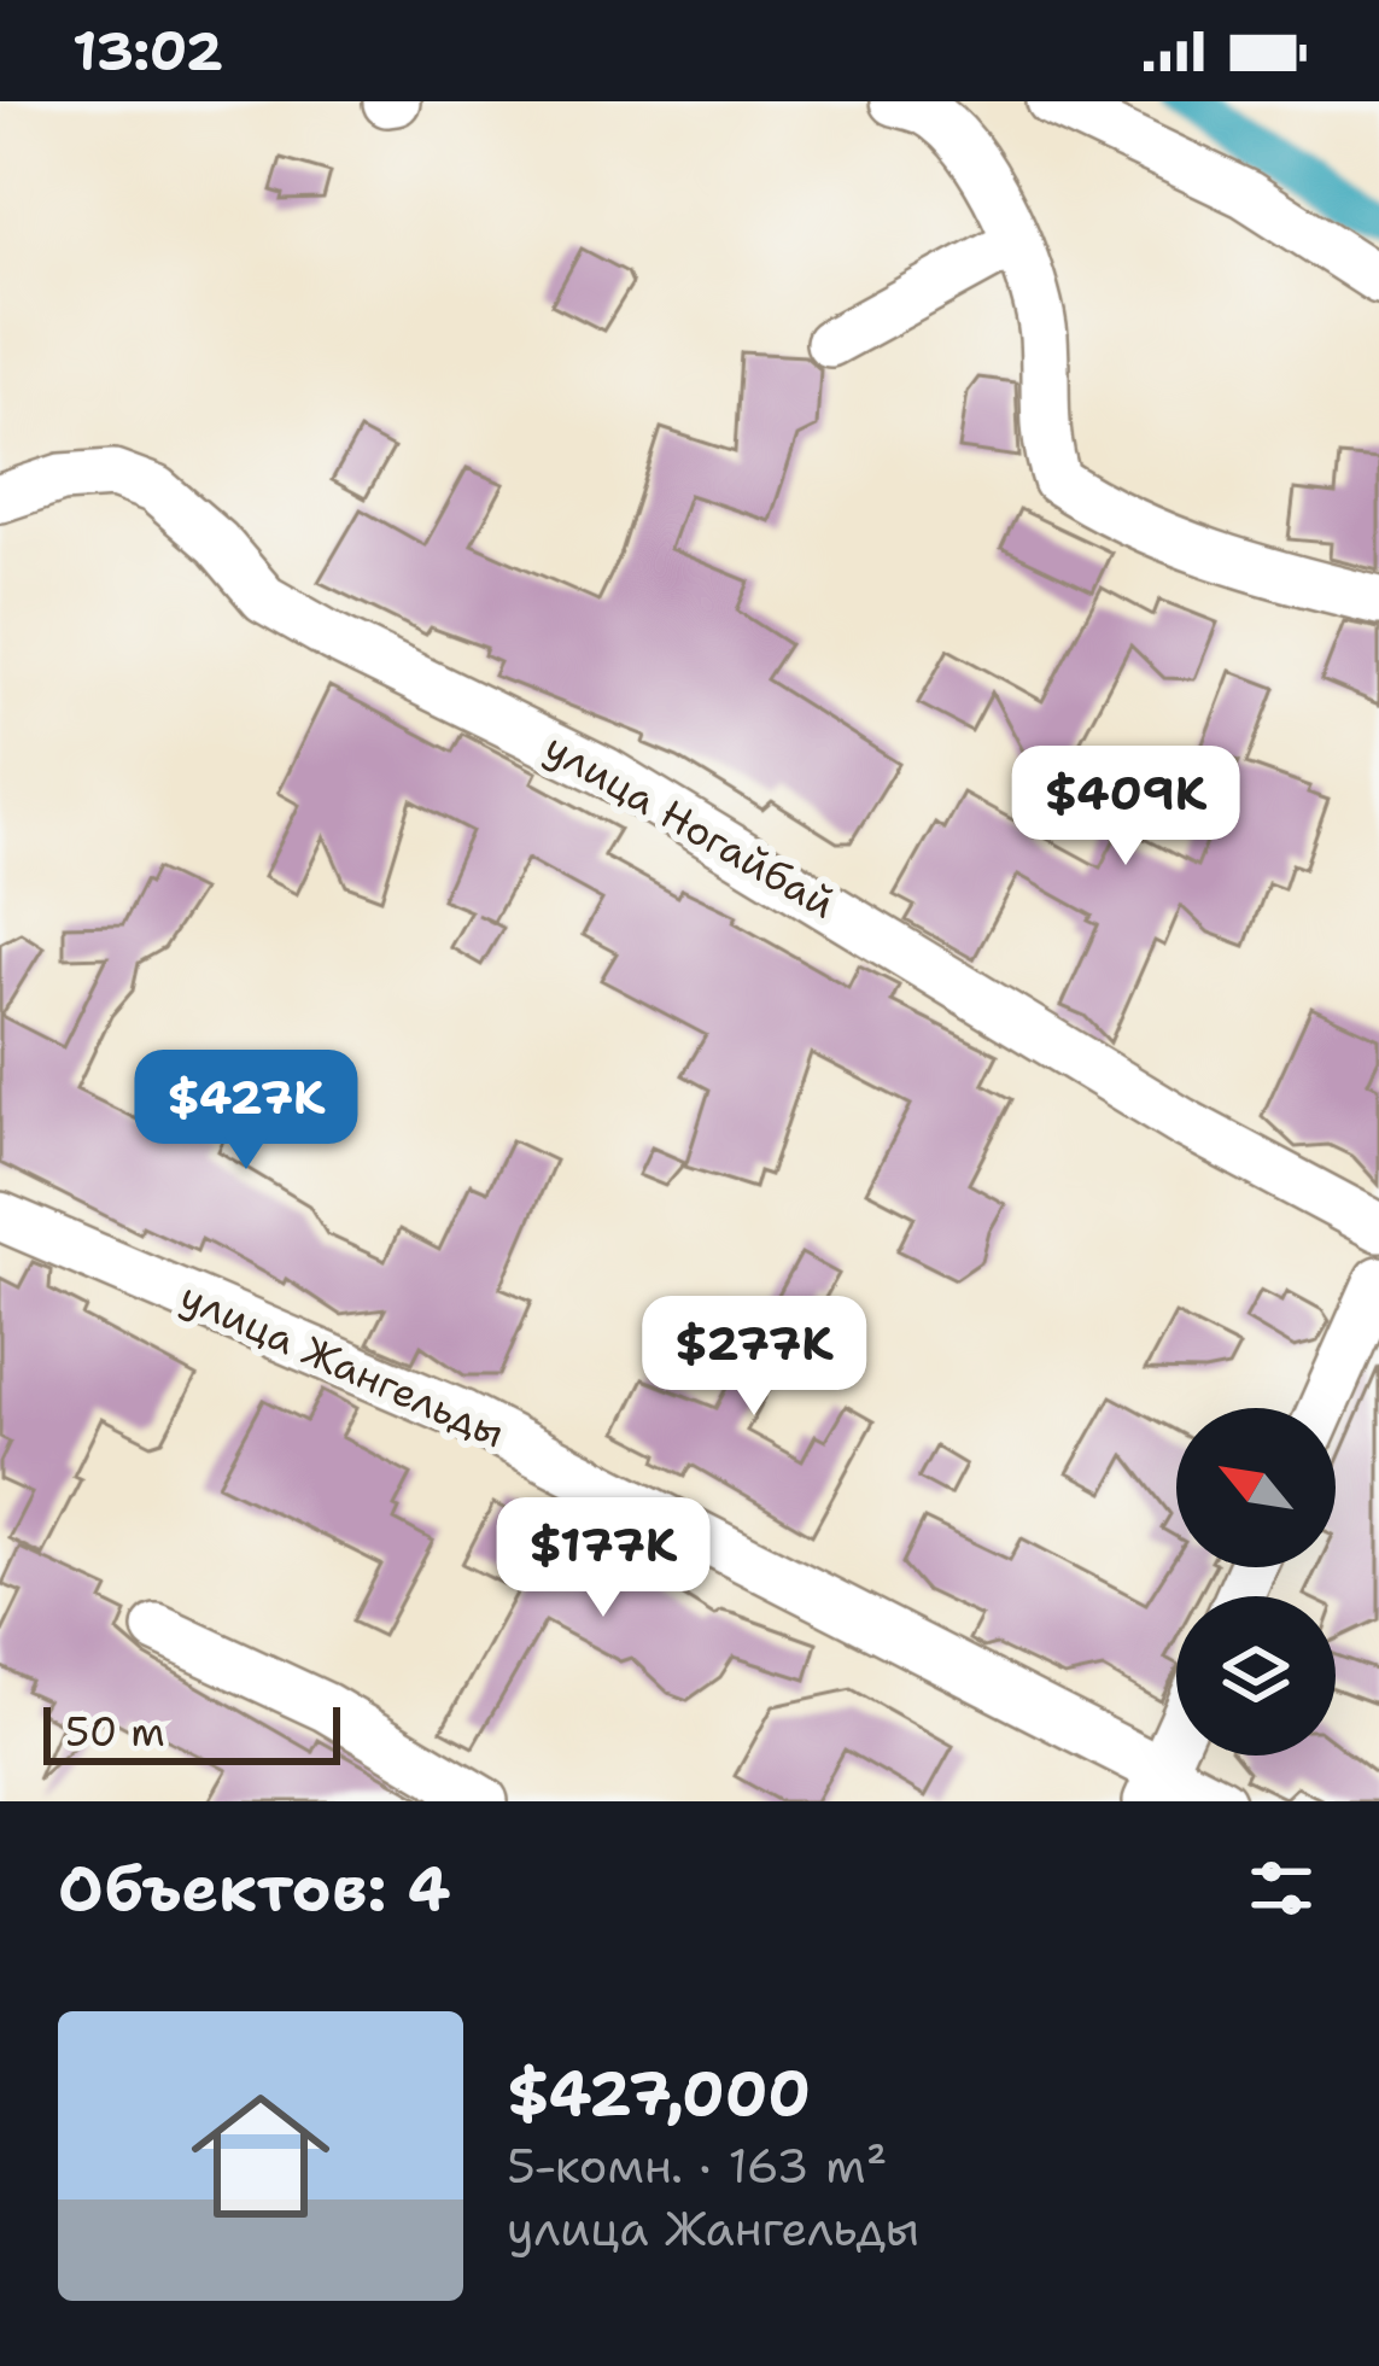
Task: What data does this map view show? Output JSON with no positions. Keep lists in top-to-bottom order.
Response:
{
  "streets": {
    "street": ["улица Ногайбай", "улица Жангельды"]
  },
  "scale_bar": "50 m",
  "north": "top left",
  "page": {
    "status": "13:02",
    "price": [
      "$409K",
      "$427K",
      "$277K",
      "$177K"
    ],
    "scale": "50 m",
    "heading": "Объектов: 4",
    "list": [
      {
        "name": "$427,000",
        "note": "5-комн. · 163 m² · улица Жангельды"
      }
    ]
  }
}
